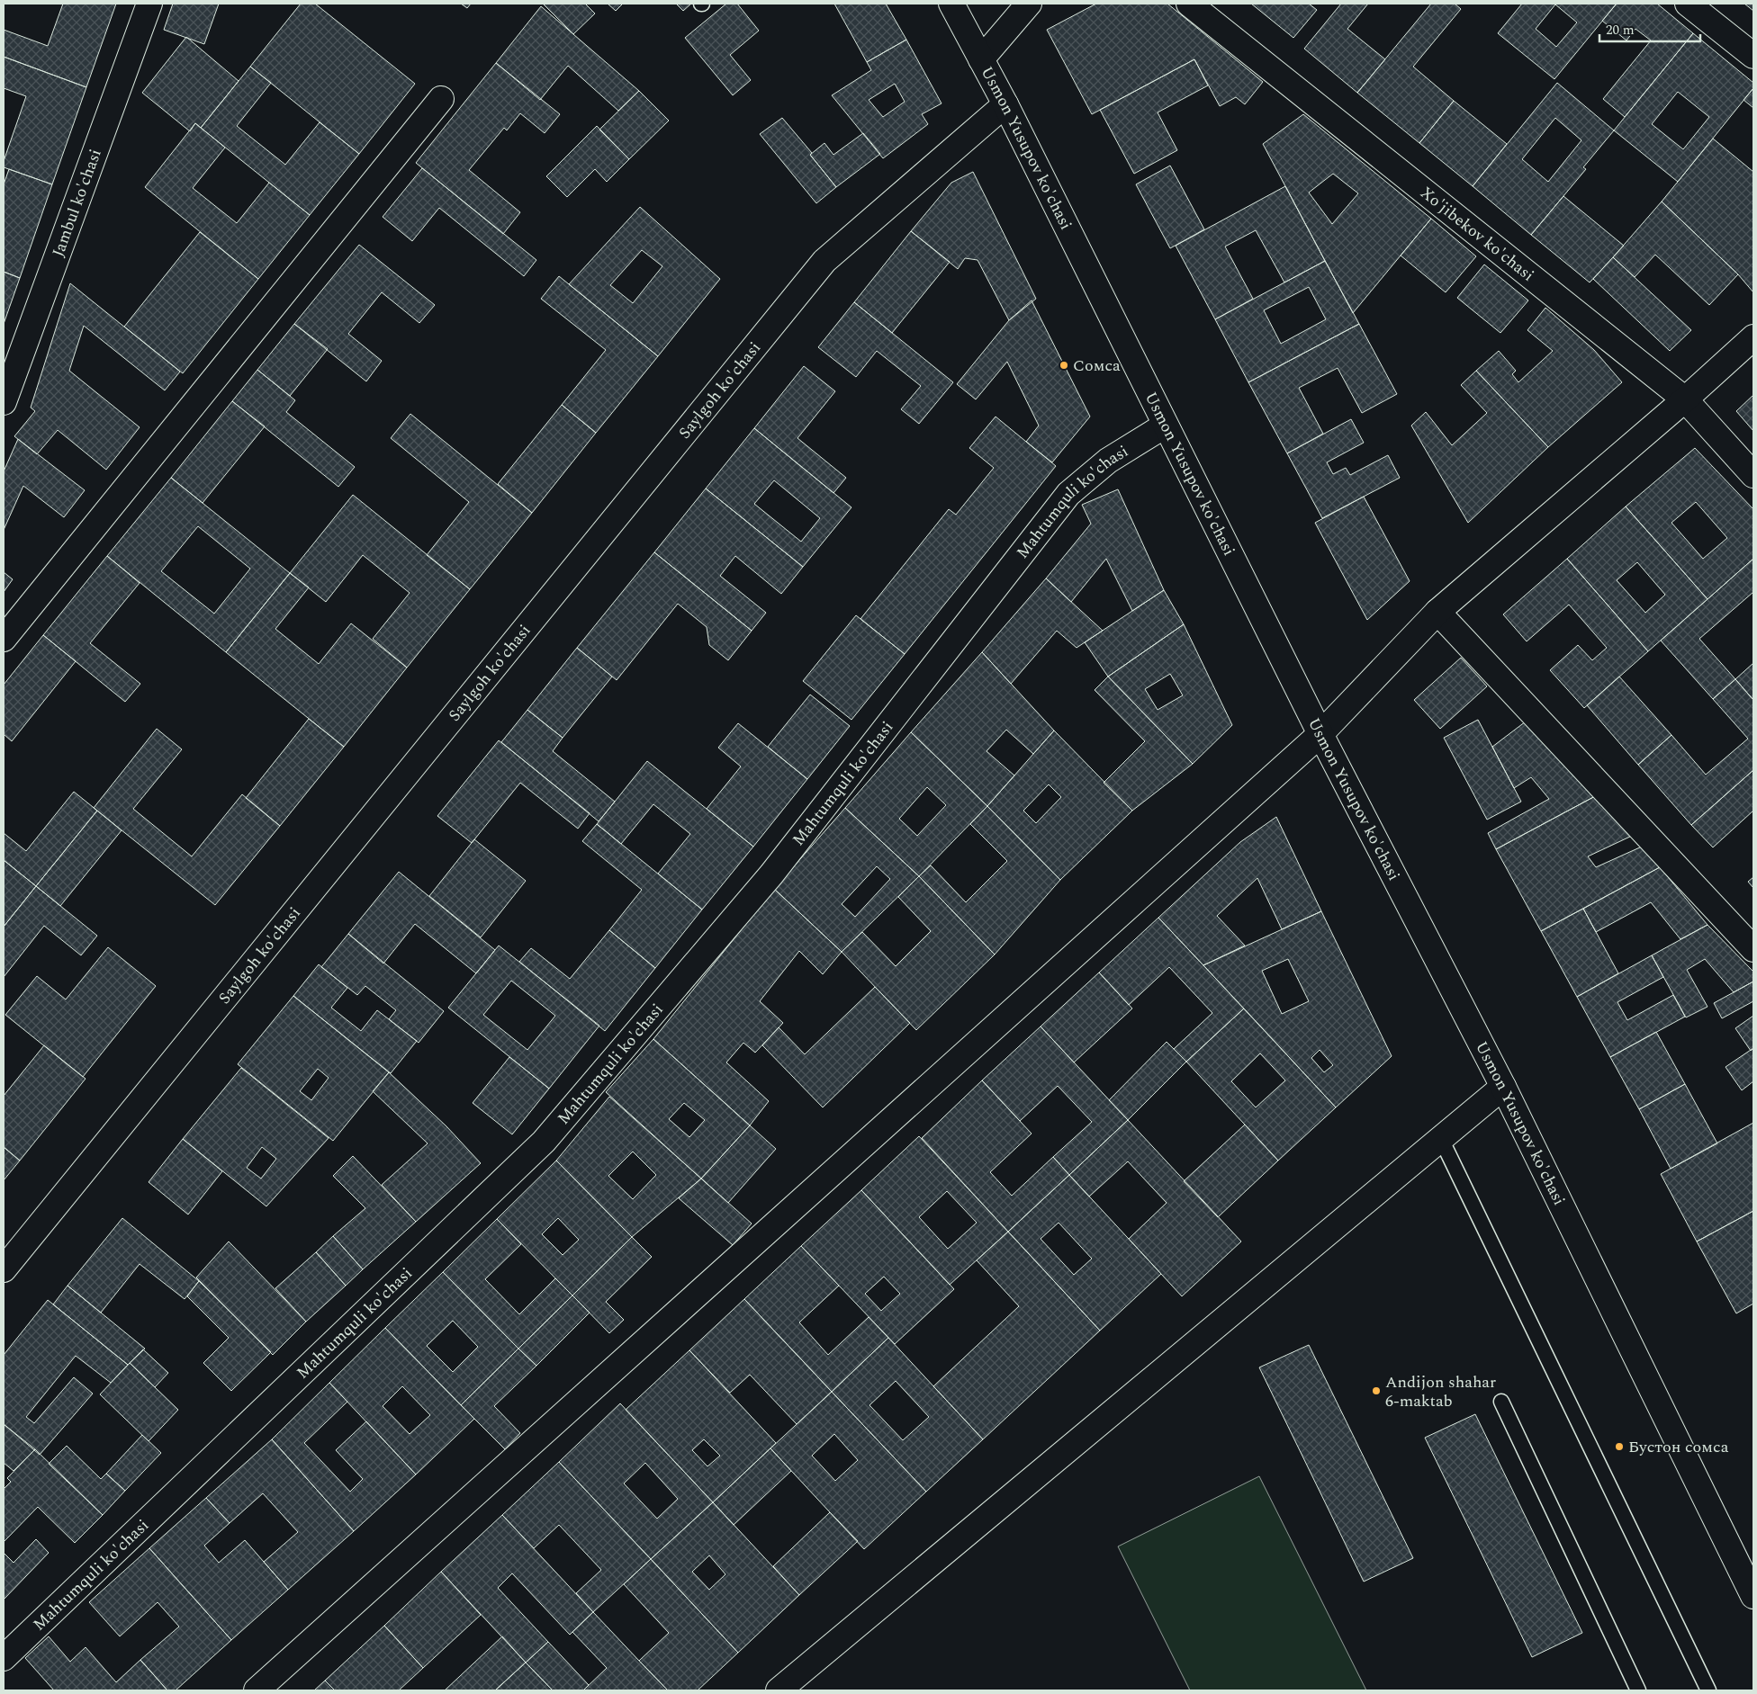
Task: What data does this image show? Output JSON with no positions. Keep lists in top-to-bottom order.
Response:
{
  "streets": {
    "street": [
      "Usmon Yusupov ko'chasi",
      "Jambul ko'chasi",
      "Xo'jibekov ko'chasi",
      "Saylgoh ko'chasi",
      "Mahtumquli ko'chasi"
    ]
  },
  "crossings": [
    ["Usmon Yusupov ko'chasi", "Saylgoh ko'chasi"],
    ["Usmon Yusupov ko'chasi", "Mahtumquli ko'chasi"]
  ],
  "places": ["Сомса", "Andijon shahar 6-maktab", "Бустон сомса"],
  "scale_bar": "20 m"
}
